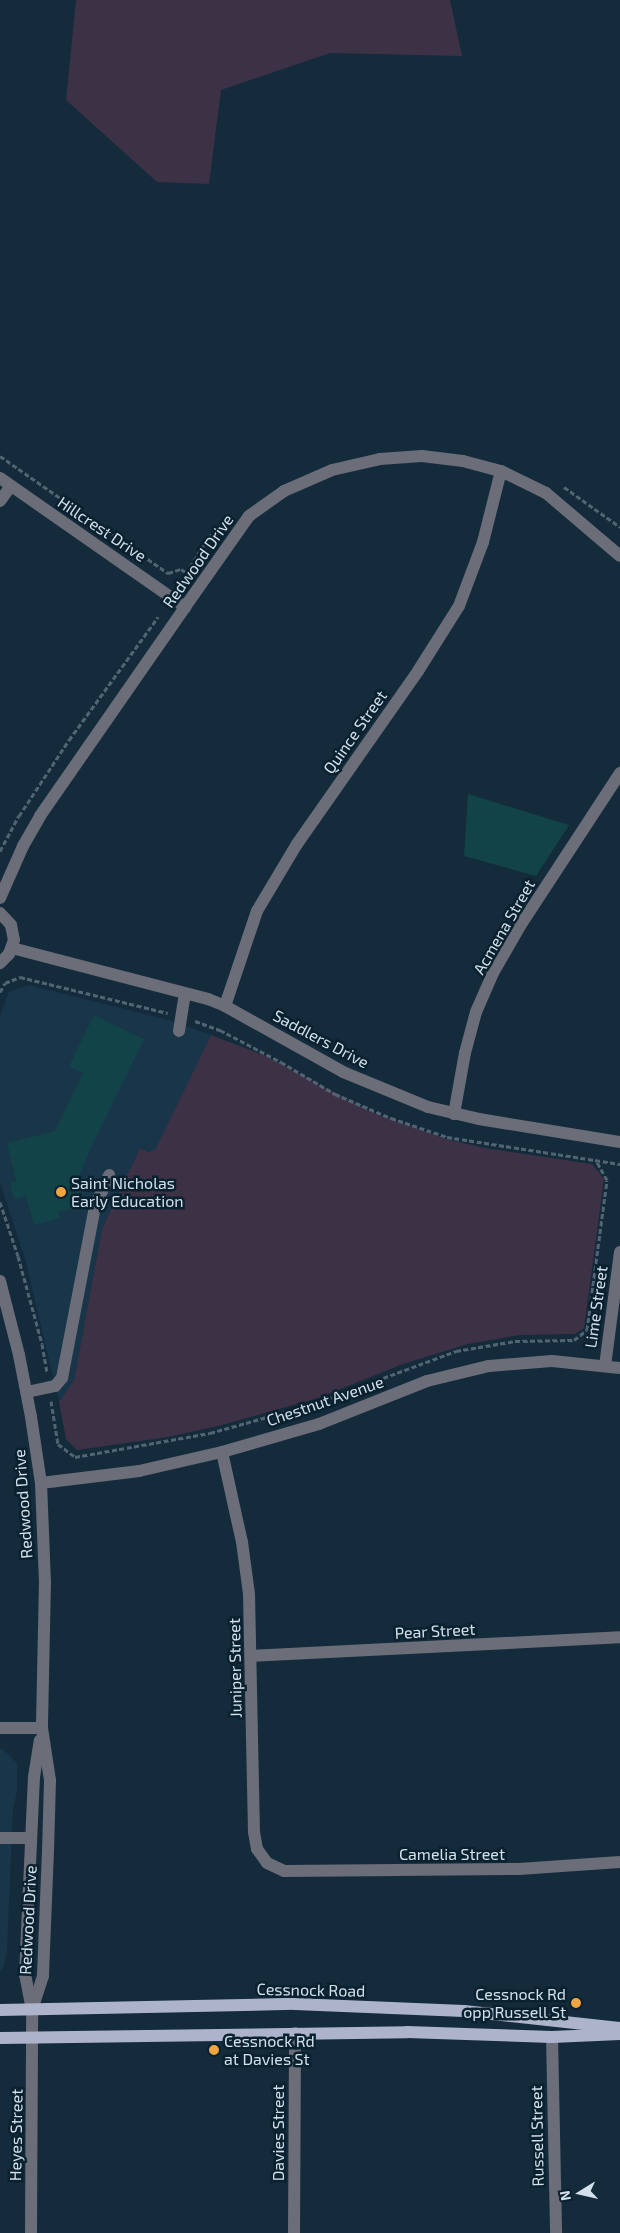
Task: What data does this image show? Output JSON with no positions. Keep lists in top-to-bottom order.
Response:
{
  "streets": {
    "main road": ["Cessnock Road"],
    "street": [
      "Hillcrest Drive",
      "Redwood Drive",
      "Quince Street",
      "Acmena Street",
      "Saddlers Drive",
      "Lime Street",
      "Chestnut Avenue",
      "Pear Street",
      "Juniper Street",
      "Camelia Street",
      "Davies Street",
      "Heyes Street",
      "Russell Street"
    ]
  },
  "crossings": [
    ["Hillcrest Drive", "Redwood Drive"],
    ["Redwood Drive", "Quince Street"],
    ["Redwood Drive", "Chestnut Avenue"],
    ["Redwood Drive", "Cessnock Road"],
    ["Redwood Drive", "Heyes Street"],
    ["Quince Street", "Saddlers Drive"],
    ["Acmena Street", "Saddlers Drive"],
    ["Lime Street", "Chestnut Avenue"],
    ["Chestnut Avenue", "Juniper Street"],
    ["Pear Street", "Juniper Street"],
    ["Juniper Street", "Camelia Street"],
    ["Cessnock Road", "Heyes Street"]
  ],
  "places": ["Saint Nicholas Early Education", "Cessnock Rd opp Russell St", "Cessnock Rd at Davies St"],
  "north": "left"
}
